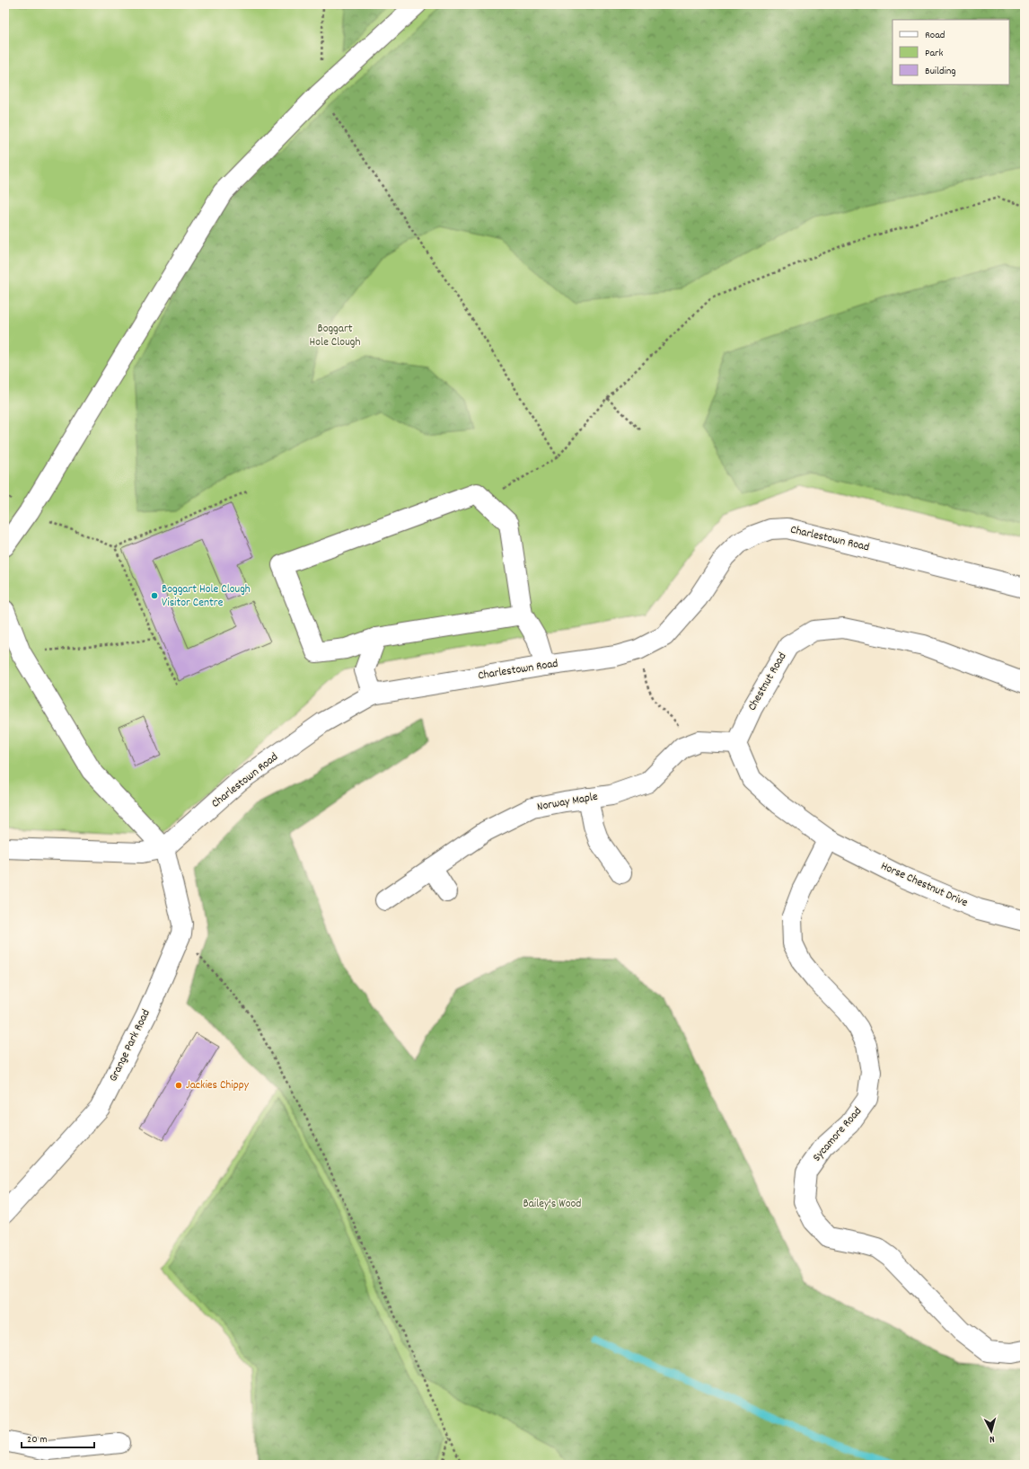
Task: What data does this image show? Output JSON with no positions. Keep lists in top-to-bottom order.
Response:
{
  "streets": {
    "street": [
      "Charlestown Road",
      "Chestnut Road",
      "Norway Maple",
      "Horse Chestnut Drive",
      "Grange Park Road",
      "Sycamore Road"
    ]
  },
  "crossings": [
    ["Charlestown Road", "Grange Park Road"],
    ["Chestnut Road", "Norway Maple"],
    ["Horse Chestnut Drive", "Sycamore Road"]
  ],
  "parks": ["Boggart Hole Clough", "Bailey's Wood"],
  "places": ["Boggart Hole Clough Visitor Centre", "Jackies Chippy"],
  "legend": ["Road", "Park", "Building"],
  "scale_bar": "20 m",
  "north": "bottom"
}
